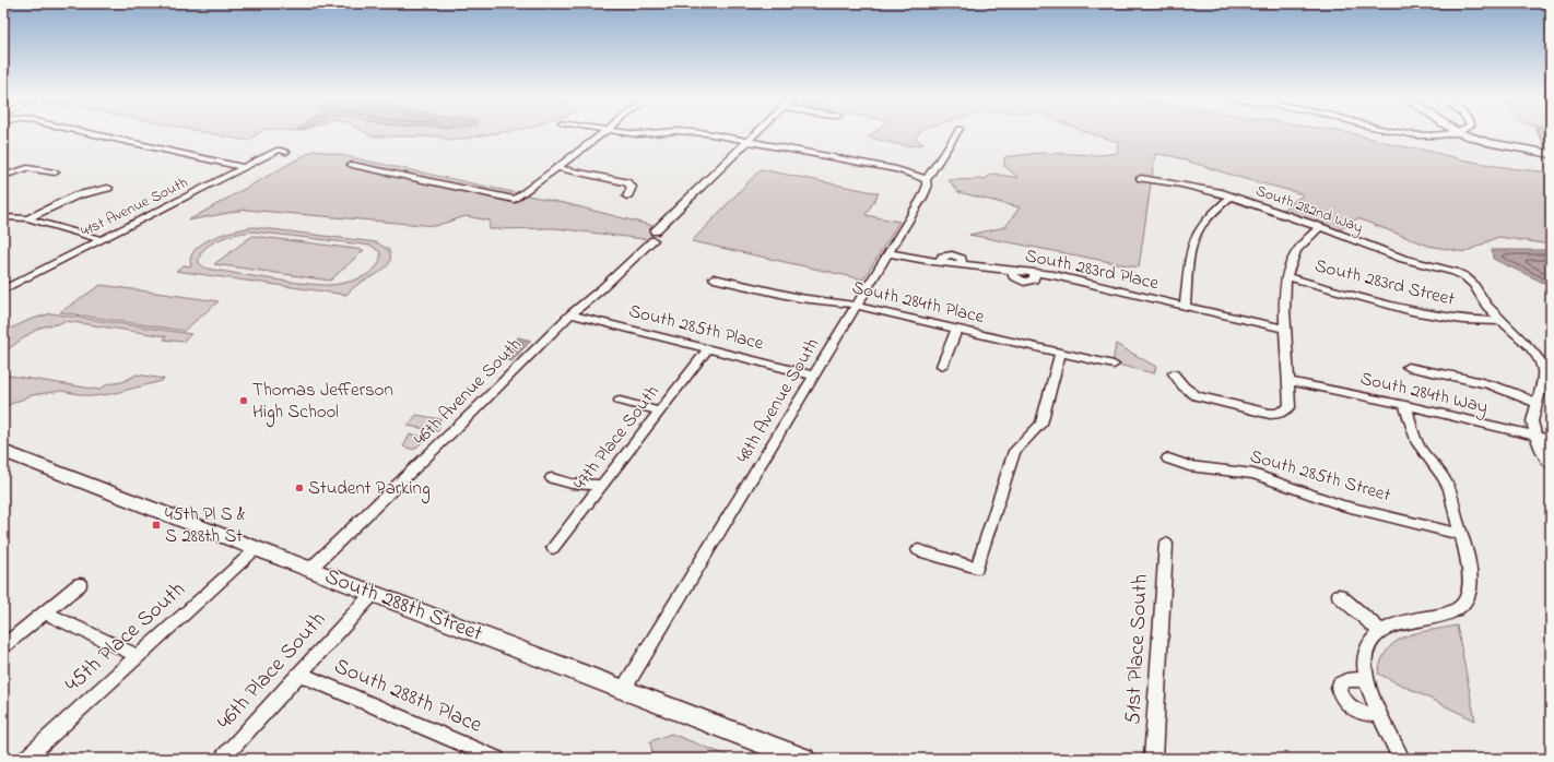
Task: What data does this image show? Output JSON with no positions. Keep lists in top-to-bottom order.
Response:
{
  "streets": {
    "main road": ["South 288th Street"],
    "street": [
      "41st Avenue South",
      "South 282nd Way",
      "South 283rd Place",
      "South 283rd Street",
      "South 284th Place",
      "South 285th Place",
      "46th Avenue South",
      "South 284th Way",
      "48th Avenue South",
      "47th Place South",
      "South 285th Street",
      "45th Place South",
      "51st Place South",
      "46th Place South",
      "South 288th Place"
    ]
  },
  "crossings": [
    ["South 282nd Way", "South 283rd Street"],
    ["South 283rd Place", "48th Avenue South"],
    ["South 284th Place", "48th Avenue South"],
    ["South 285th Place", "46th Avenue South"],
    ["South 285th Place", "48th Avenue South"],
    ["South 285th Place", "47th Place South"],
    ["46th Avenue South", "South 288th Street"],
    ["48th Avenue South", "South 288th Street"],
    ["South 288th Street", "45th Place South"],
    ["South 288th Street", "46th Place South"],
    ["46th Place South", "South 288th Place"]
  ],
  "places": {
    "other": ["Thomas Jefferson High School", "Student Parking"],
    "transit": ["45th Pl S & S 288th St"]
  }
}
